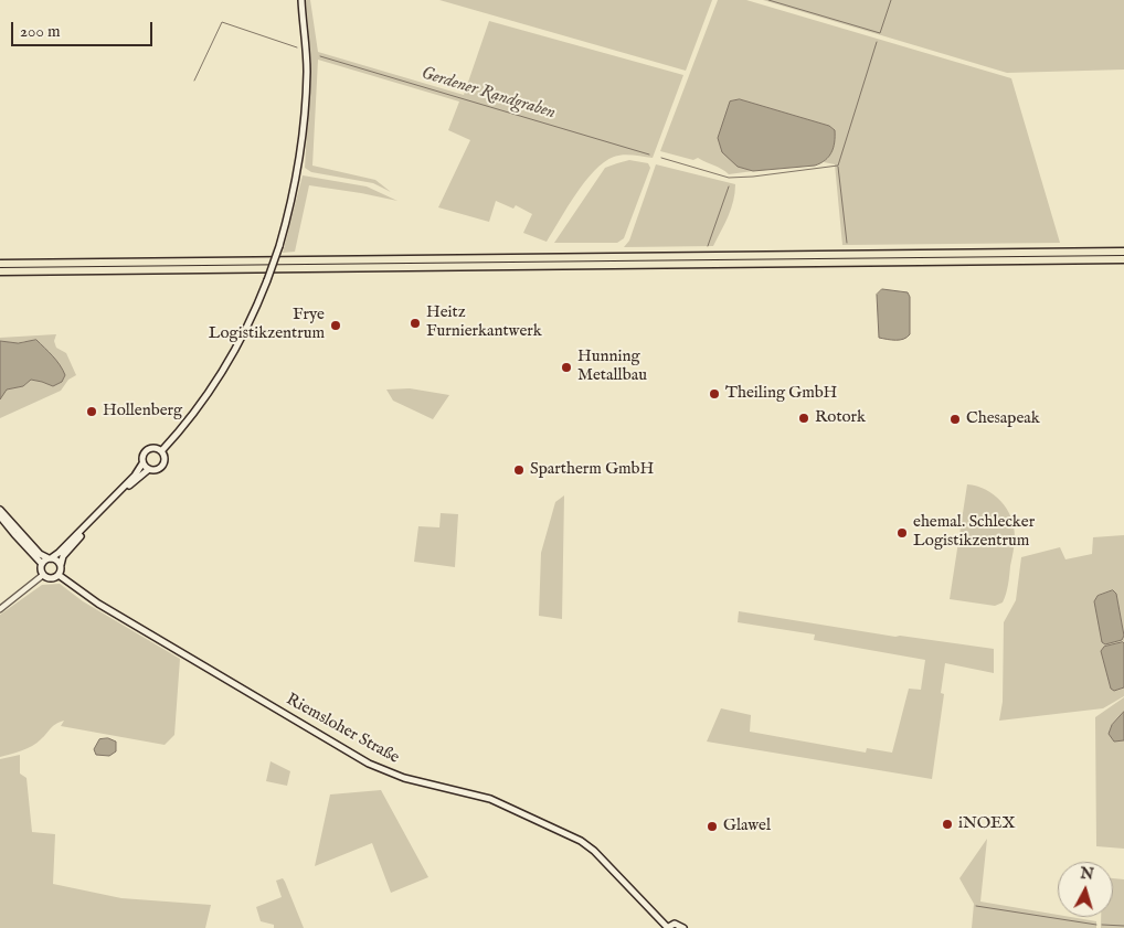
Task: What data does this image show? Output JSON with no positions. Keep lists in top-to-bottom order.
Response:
{
  "streets": {
    "main road": ["Riemsloher Straße"]
  },
  "water": ["Gerdener Randgraben"],
  "places": [
    "Heitz Furnierkantwerk",
    "Frye Logistikzentrum",
    "Hunning Metallbau",
    "Theiling GmbH",
    "Hollenberg",
    "Rotork",
    "Chesapeak",
    "Spartherm GmbH",
    "ehemal. Schlecker Logistikzentrum",
    "iNOEX",
    "Glawel"
  ],
  "scale_bar": "200 m",
  "north": "top"
}
